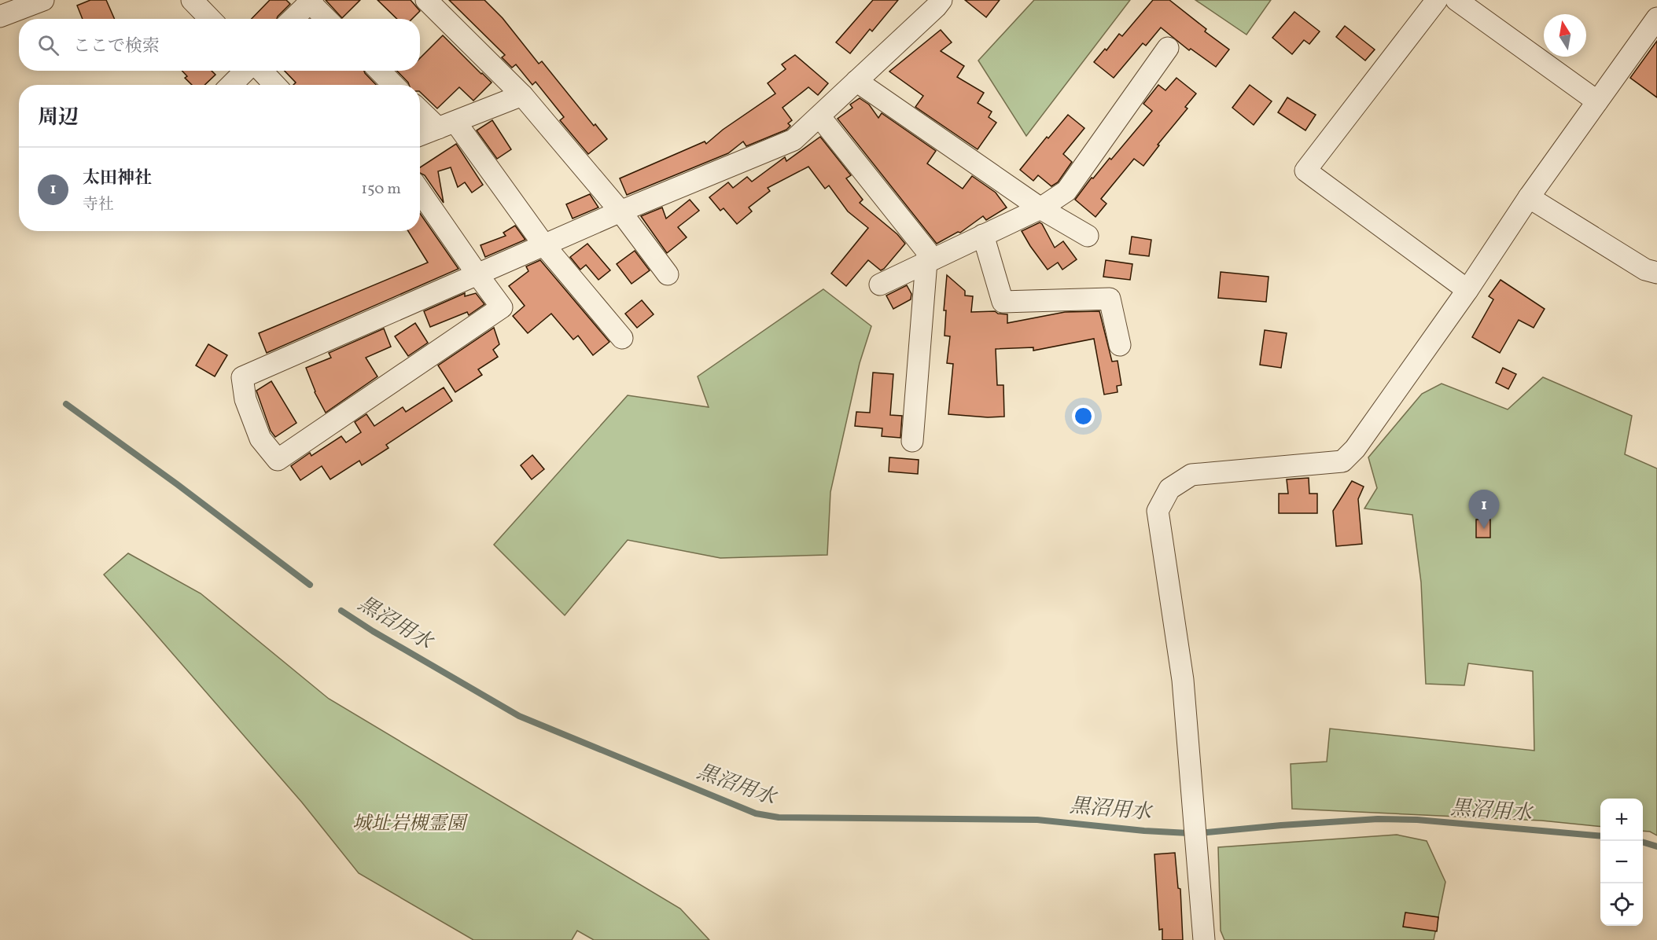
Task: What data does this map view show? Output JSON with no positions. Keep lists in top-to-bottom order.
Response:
{
  "water": ["黒沼用水"],
  "parks": ["城址岩槻霊園"],
  "north": "top",
  "page": {
    "search": "ここで検索",
    "heading": "周辺",
    "list": [
      {
        "mark": "1",
        "name": "太田神社",
        "note": "寺社",
        "value": "150 m"
      }
    ],
    "pins": "1",
    "map_buttons": ["+", "−"]
  }
}
